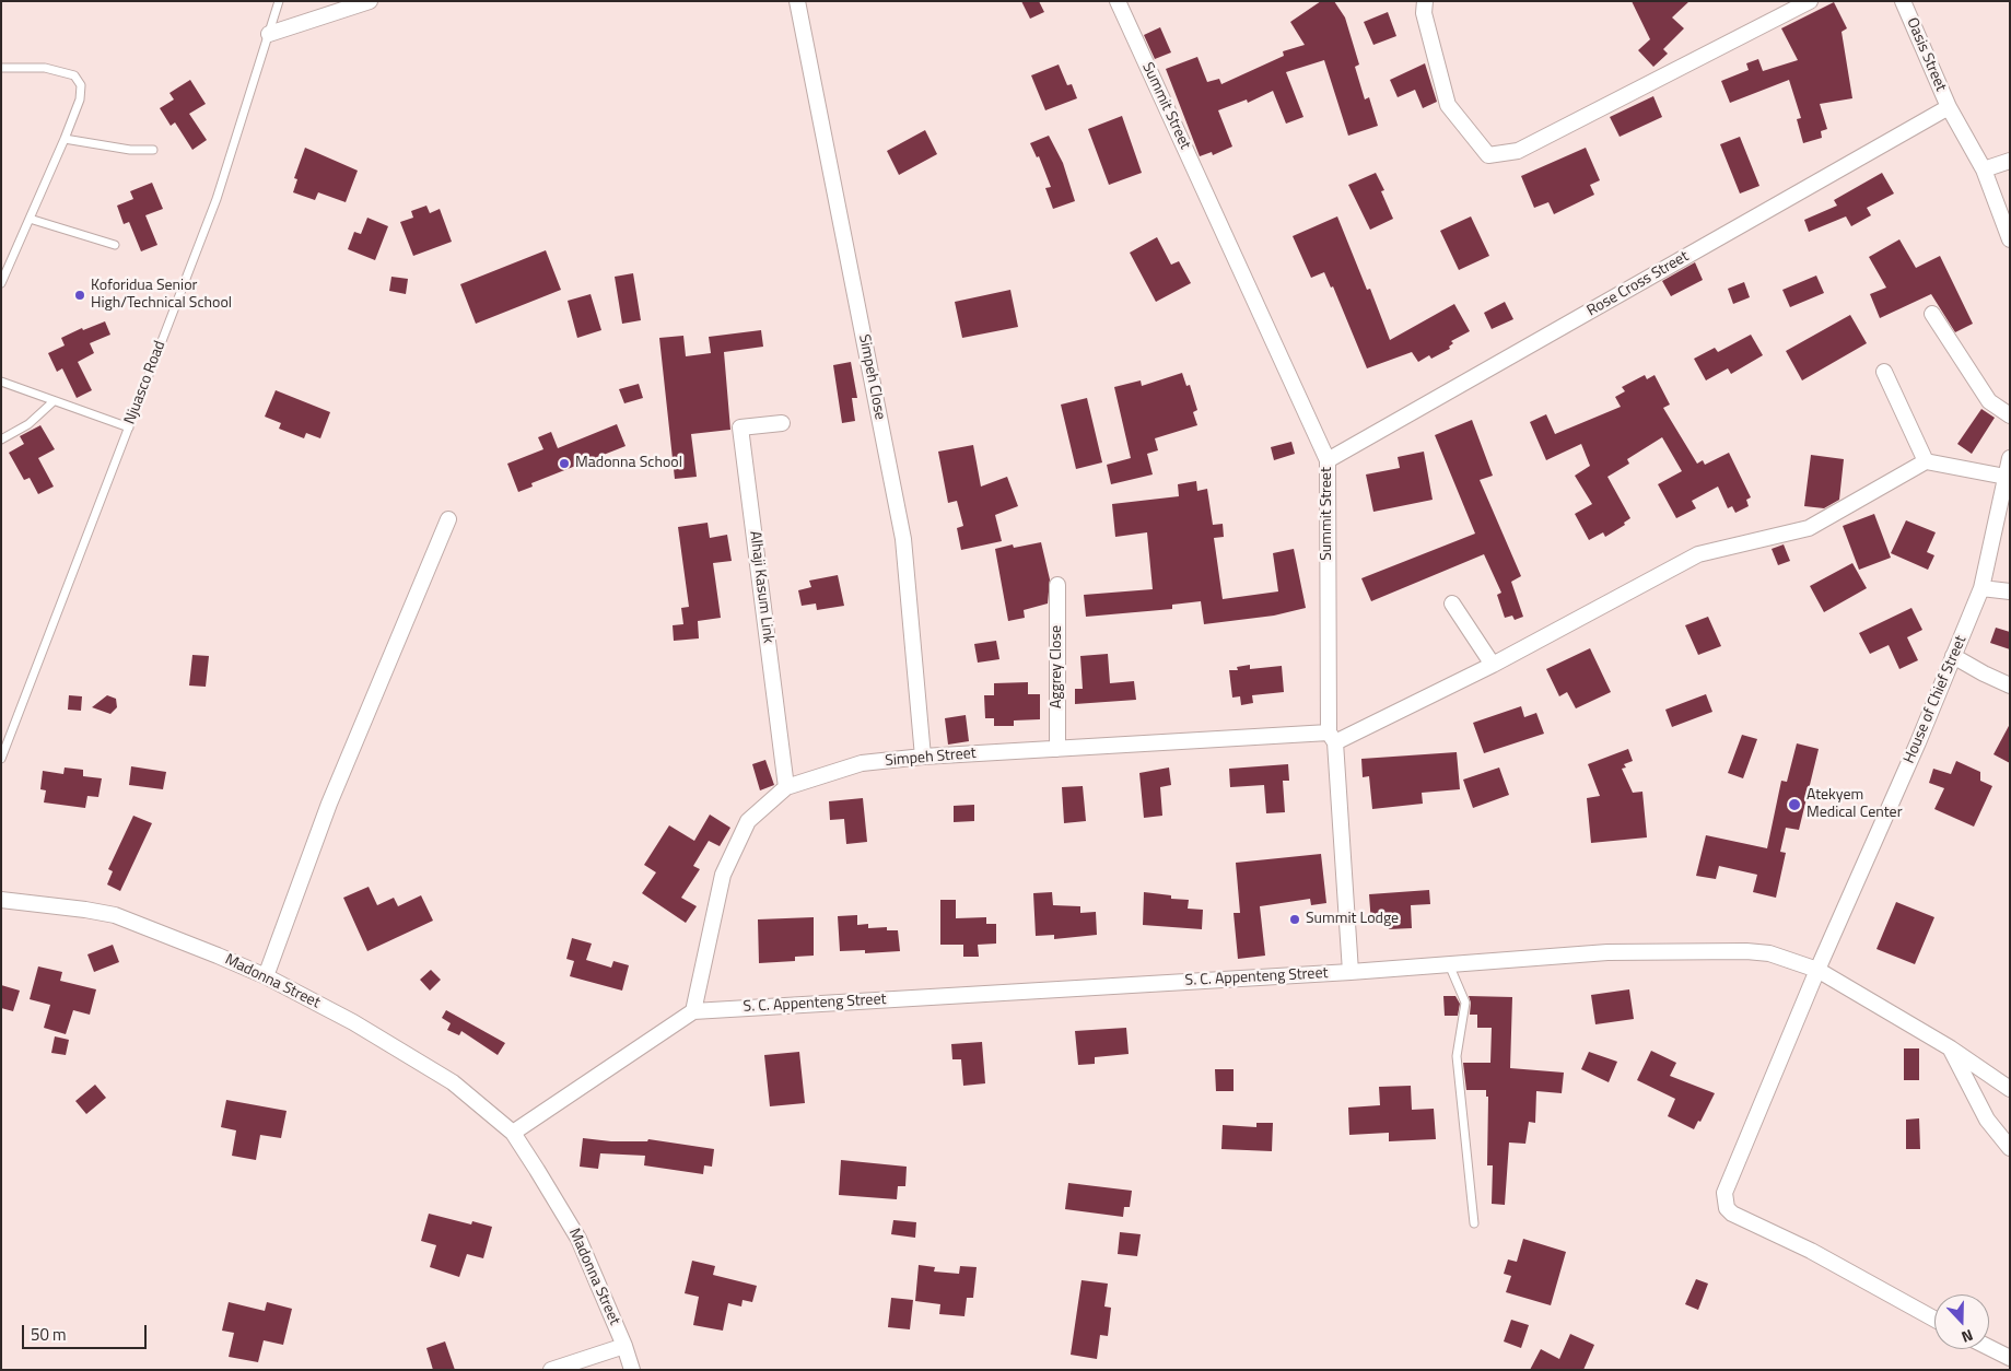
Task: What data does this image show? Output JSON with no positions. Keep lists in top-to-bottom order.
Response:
{
  "streets": {
    "street": [
      "Oasis Street",
      "Summit Street",
      "Rose Cross Street",
      "Simpeh Close",
      "Alhaji Kasum Link",
      "Aggrey Close",
      "House of Chief Street",
      "Simpeh Street",
      "S. C. Appenteng Street",
      "Madonna Street"
    ],
    "lane": ["Njuasco Road"]
  },
  "crossings": [
    ["Oasis Street", "Rose Cross Street"],
    ["Summit Street", "Rose Cross Street"],
    ["Summit Street", "Simpeh Street"],
    ["Summit Street", "S. C. Appenteng Street"],
    ["Simpeh Close", "Simpeh Street"],
    ["Alhaji Kasum Link", "Simpeh Street"],
    ["Aggrey Close", "Simpeh Street"],
    ["House of Chief Street", "S. C. Appenteng Street"],
    ["Simpeh Street", "S. C. Appenteng Street"]
  ],
  "places": [
    "Koforidua Senior High/Technical School",
    "Madonna School",
    "Atekyem Medical Center",
    "Summit Lodge"
  ],
  "scale_bar": "50 m",
  "north": "bottom"
}
